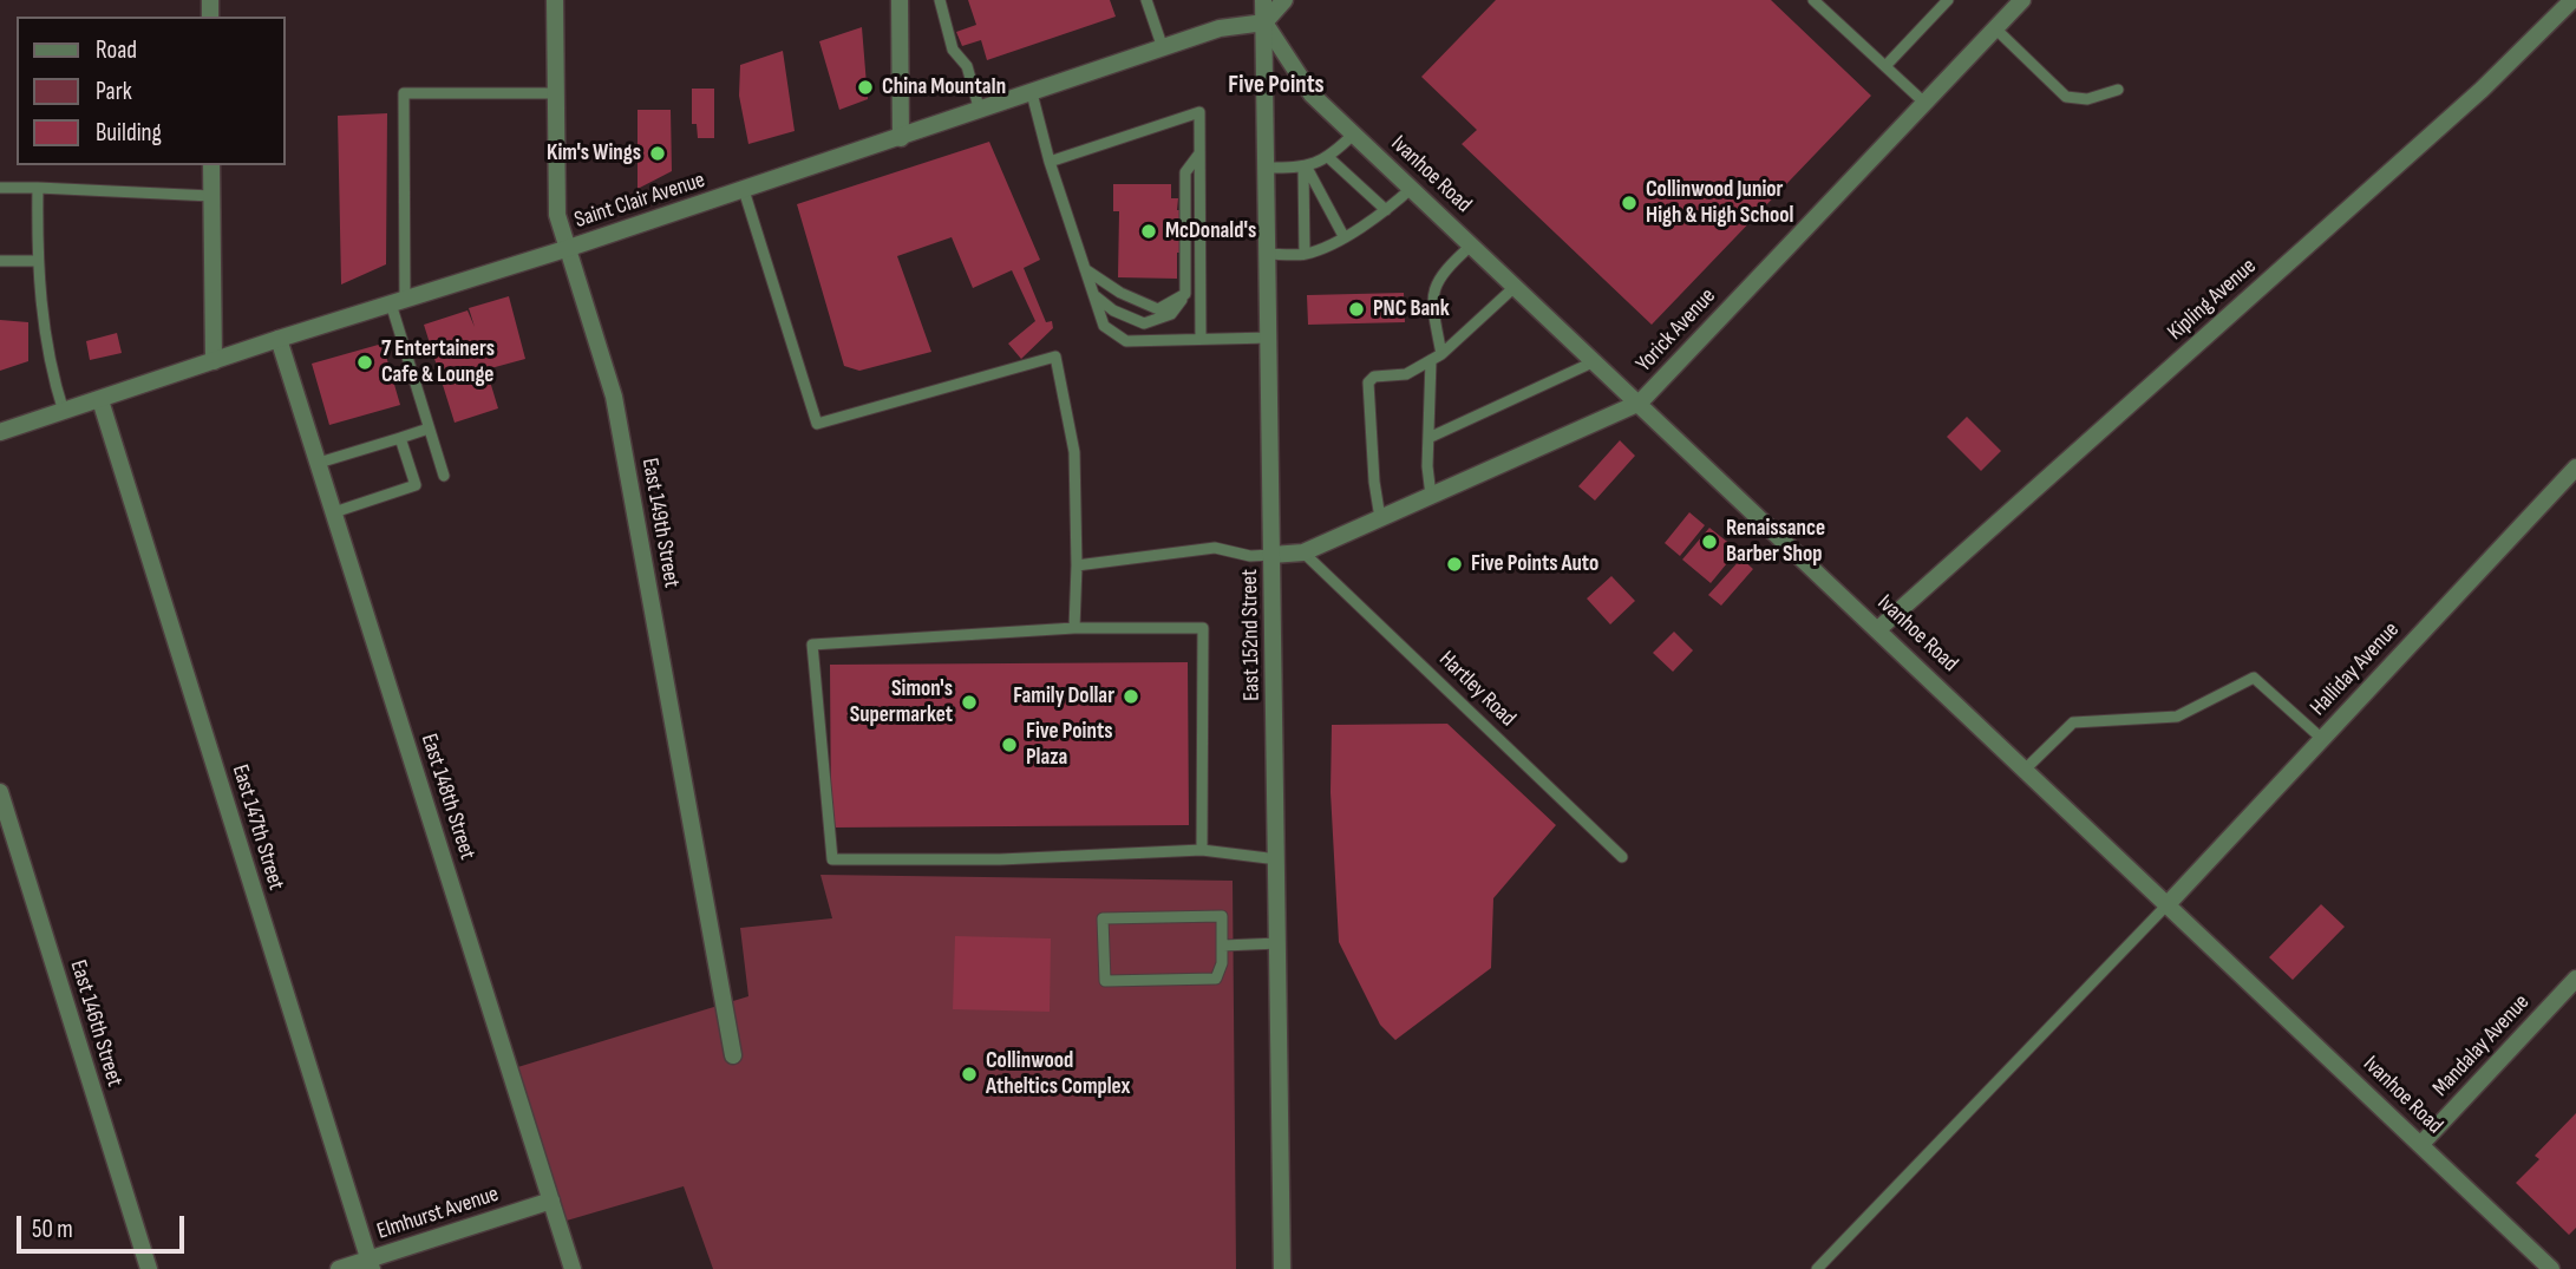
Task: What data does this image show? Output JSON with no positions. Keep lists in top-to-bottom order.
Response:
{
  "streets": {
    "street": [
      "Ivanhoe Road",
      "Saint Clair Avenue",
      "Kipling Avenue",
      "Yorick Avenue",
      "East 149th Street",
      "East 152nd Street",
      "Halliday Avenue",
      "East 148th Street",
      "East 147th Street",
      "East 146th Street",
      "Mandalay Avenue",
      "Elmhurst Avenue"
    ],
    "lane": ["Hartley Road"]
  },
  "crossings": [
    ["Ivanhoe Road", "Saint Clair Avenue"],
    ["Ivanhoe Road", "Kipling Avenue"],
    ["Ivanhoe Road", "Yorick Avenue"],
    ["Ivanhoe Road", "East 152nd Street"],
    ["Ivanhoe Road", "Halliday Avenue"],
    ["Ivanhoe Road", "Mandalay Avenue"],
    ["Saint Clair Avenue", "East 149th Street"],
    ["Saint Clair Avenue", "East 152nd Street"],
    ["Saint Clair Avenue", "East 148th Street"],
    ["Saint Clair Avenue", "East 147th Street"],
    ["Yorick Avenue", "East 152nd Street"],
    ["Yorick Avenue", "Hartley Road"],
    ["East 148th Street", "Elmhurst Avenue"],
    ["East 147th Street", "Elmhurst Avenue"]
  ],
  "districts": ["Five Points"],
  "places": [
    "China MountaIn",
    "Kim's Wings",
    "Collinwood Junior High & High School",
    "McDonald's",
    "PNC Bank",
    "7 Entertainers Cafe & Lounge",
    "Renaissance Barber Shop",
    "Five Points Auto",
    "Family Dollar",
    "Simon's Supermarket",
    "Five Points Plaza",
    "Collinwood Atheltics Complex"
  ],
  "legend": ["Road", "Park", "Building"],
  "scale_bar": "50 m"
}
